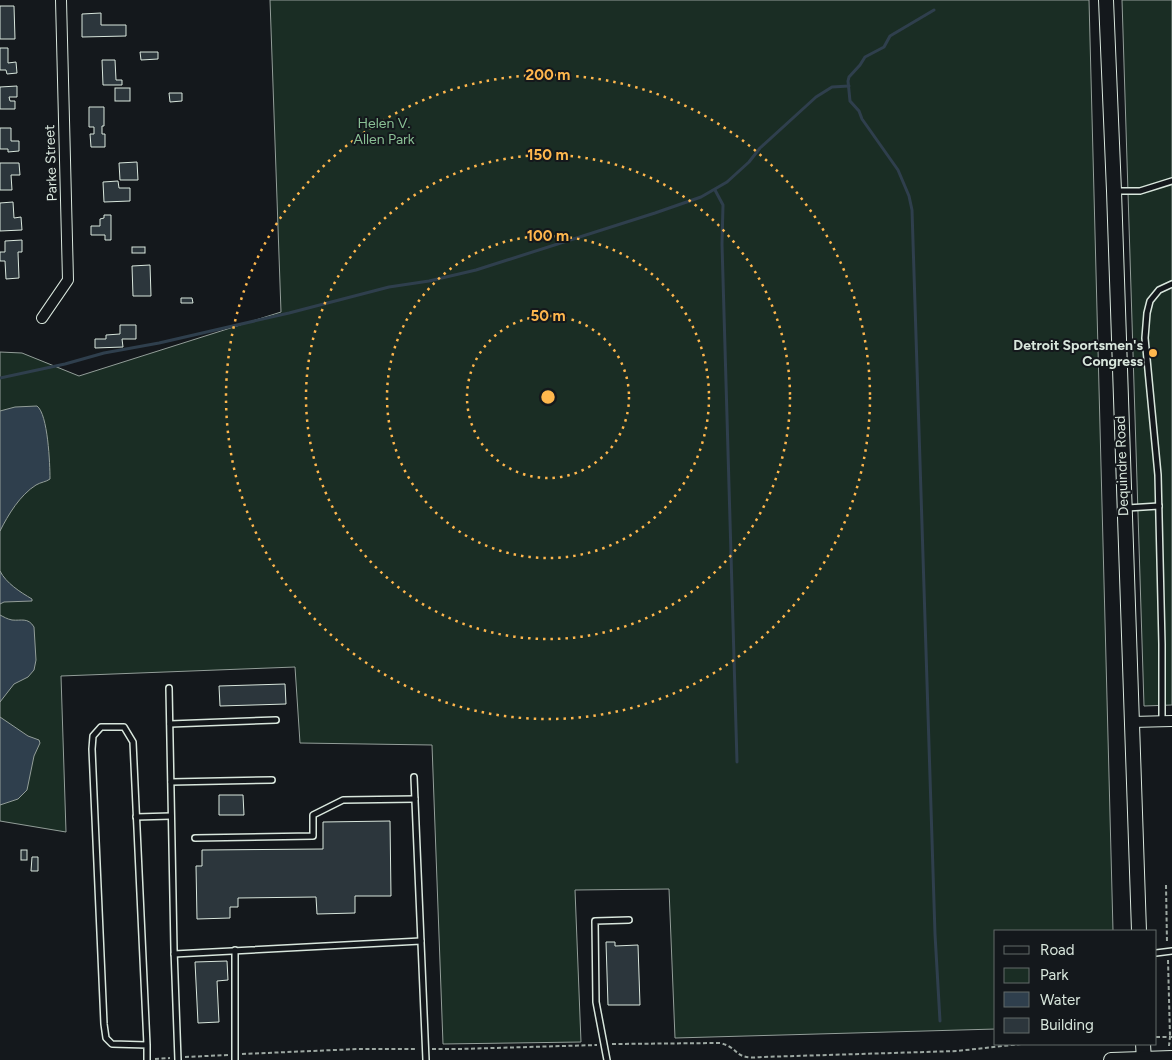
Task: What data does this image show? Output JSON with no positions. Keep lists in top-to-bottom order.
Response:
{
  "streets": {
    "main road": ["Dequindre Road"],
    "street": ["Parke Street"]
  },
  "parks": ["Helen V. Allen Park"],
  "places": ["Detroit Sportsmen's Congress"],
  "legend": [
    "Road",
    "Park",
    "Water",
    "Building"
  ],
  "rings": [
    "200 m",
    "150 m",
    "100 m",
    "50 m"
  ]
}
